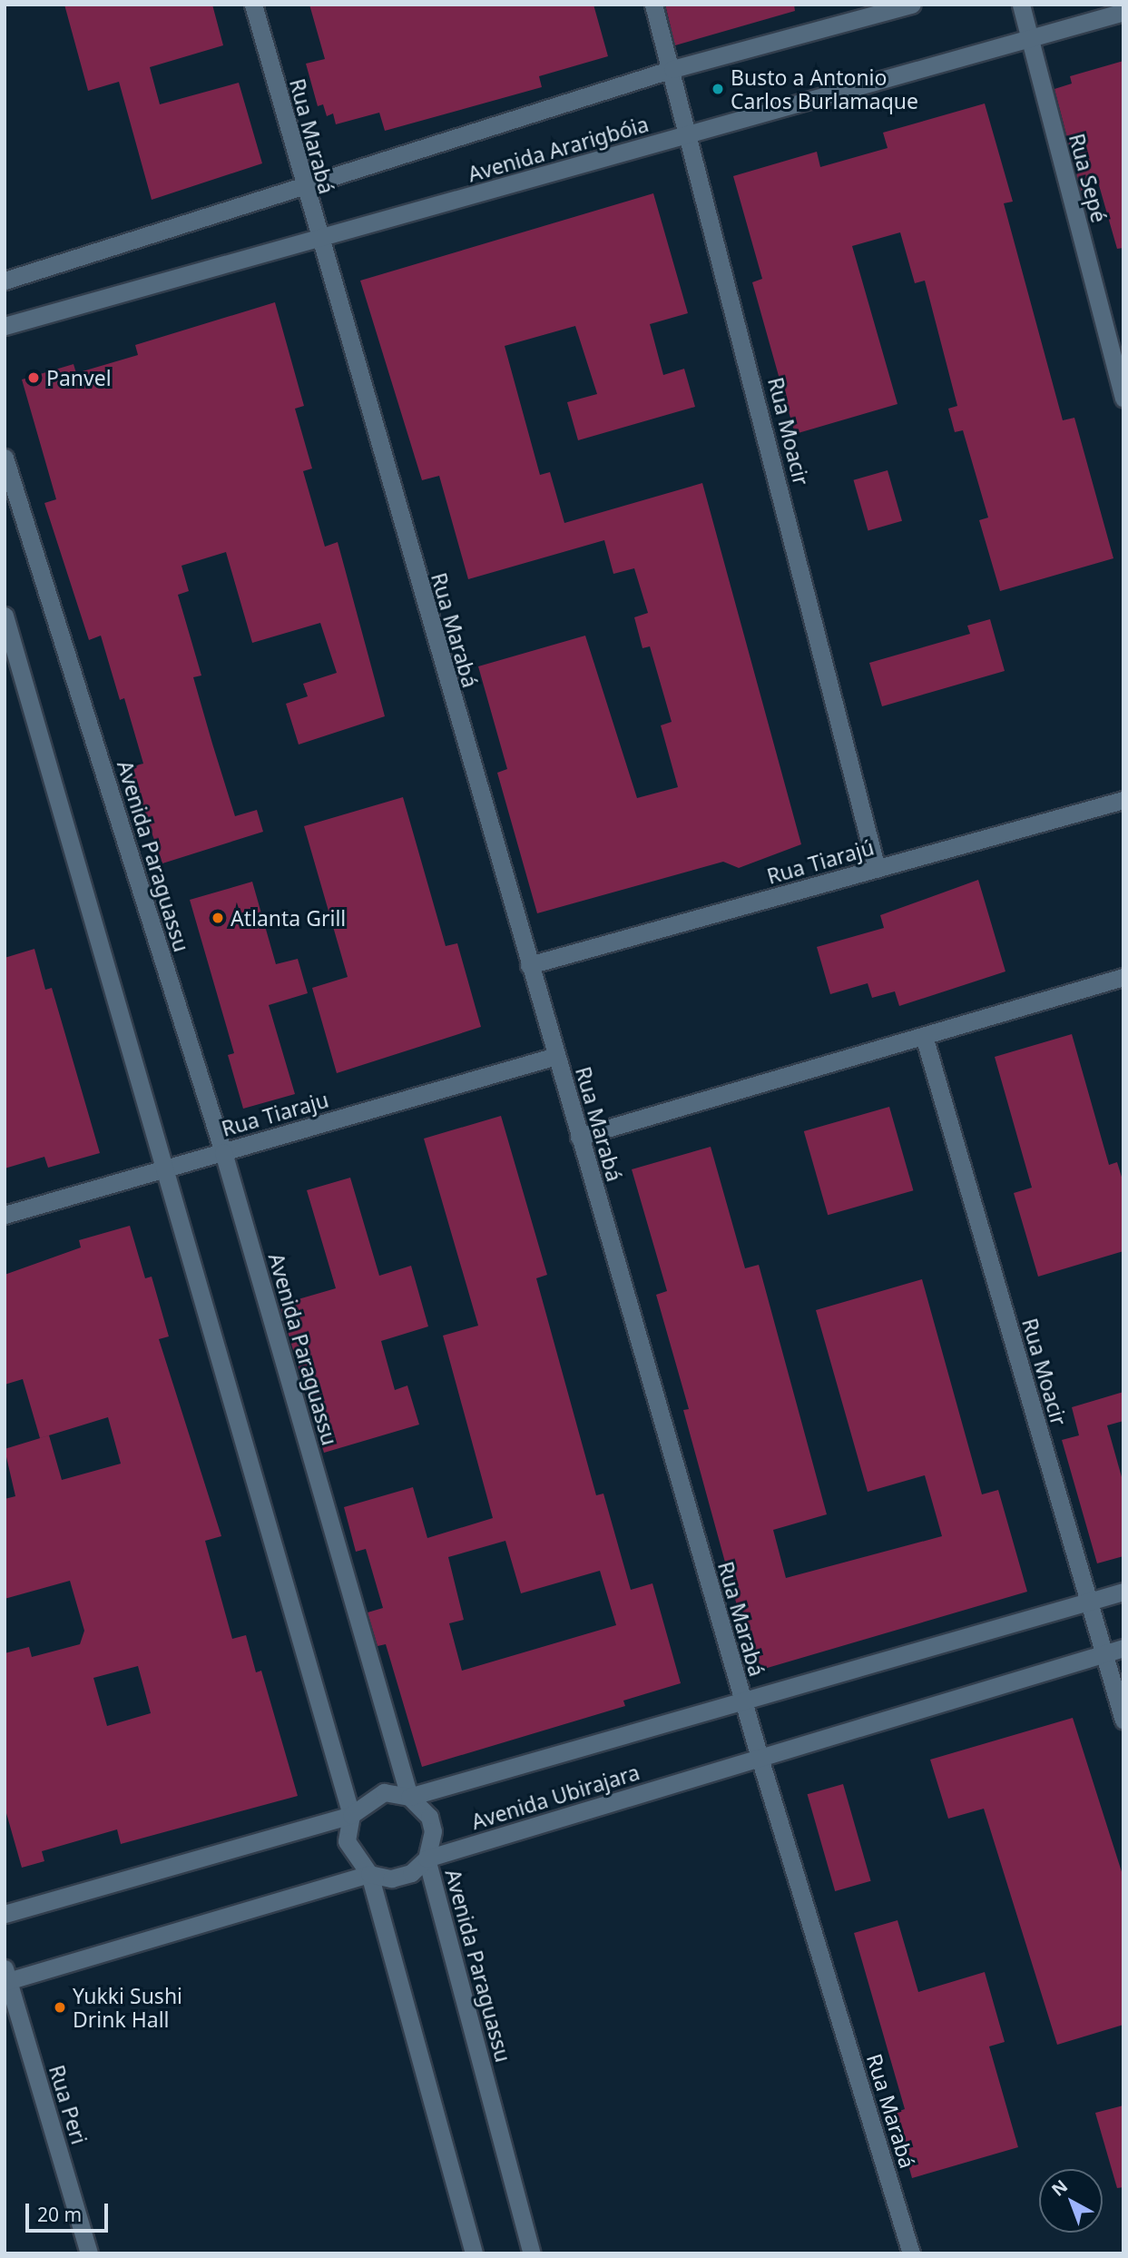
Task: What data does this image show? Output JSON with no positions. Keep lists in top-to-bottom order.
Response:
{
  "streets": {
    "street": [
      "Rua Marabá",
      "Avenida Ararigbóia",
      "Rua Sepé",
      "Rua Moacir",
      "Avenida Paraguassu",
      "Rua Tiarajú",
      "Rua Tiaraju",
      "Avenida Ubirajara",
      "Rua Peri"
    ]
  },
  "crossings": [
    ["Rua Marabá", "Avenida Ararigbóia"],
    ["Rua Marabá", "Rua Tiarajú"],
    ["Rua Marabá", "Rua Tiaraju"],
    ["Rua Marabá", "Avenida Ubirajara"],
    ["Avenida Ararigbóia", "Rua Sepé"],
    ["Avenida Ararigbóia", "Rua Moacir"],
    ["Rua Moacir", "Rua Tiarajú"],
    ["Rua Moacir", "Avenida Ubirajara"],
    ["Avenida Paraguassu", "Rua Tiaraju"],
    ["Avenida Paraguassu", "Avenida Ubirajara"],
    ["Avenida Ubirajara", "Rua Peri"]
  ],
  "places": [
    "Busto a Antonio Carlos Burlamaque",
    "Panvel",
    "Atlanta Grill",
    "Yukki Sushi Drink Hall"
  ],
  "scale_bar": "20 m",
  "north": "top left"
}
